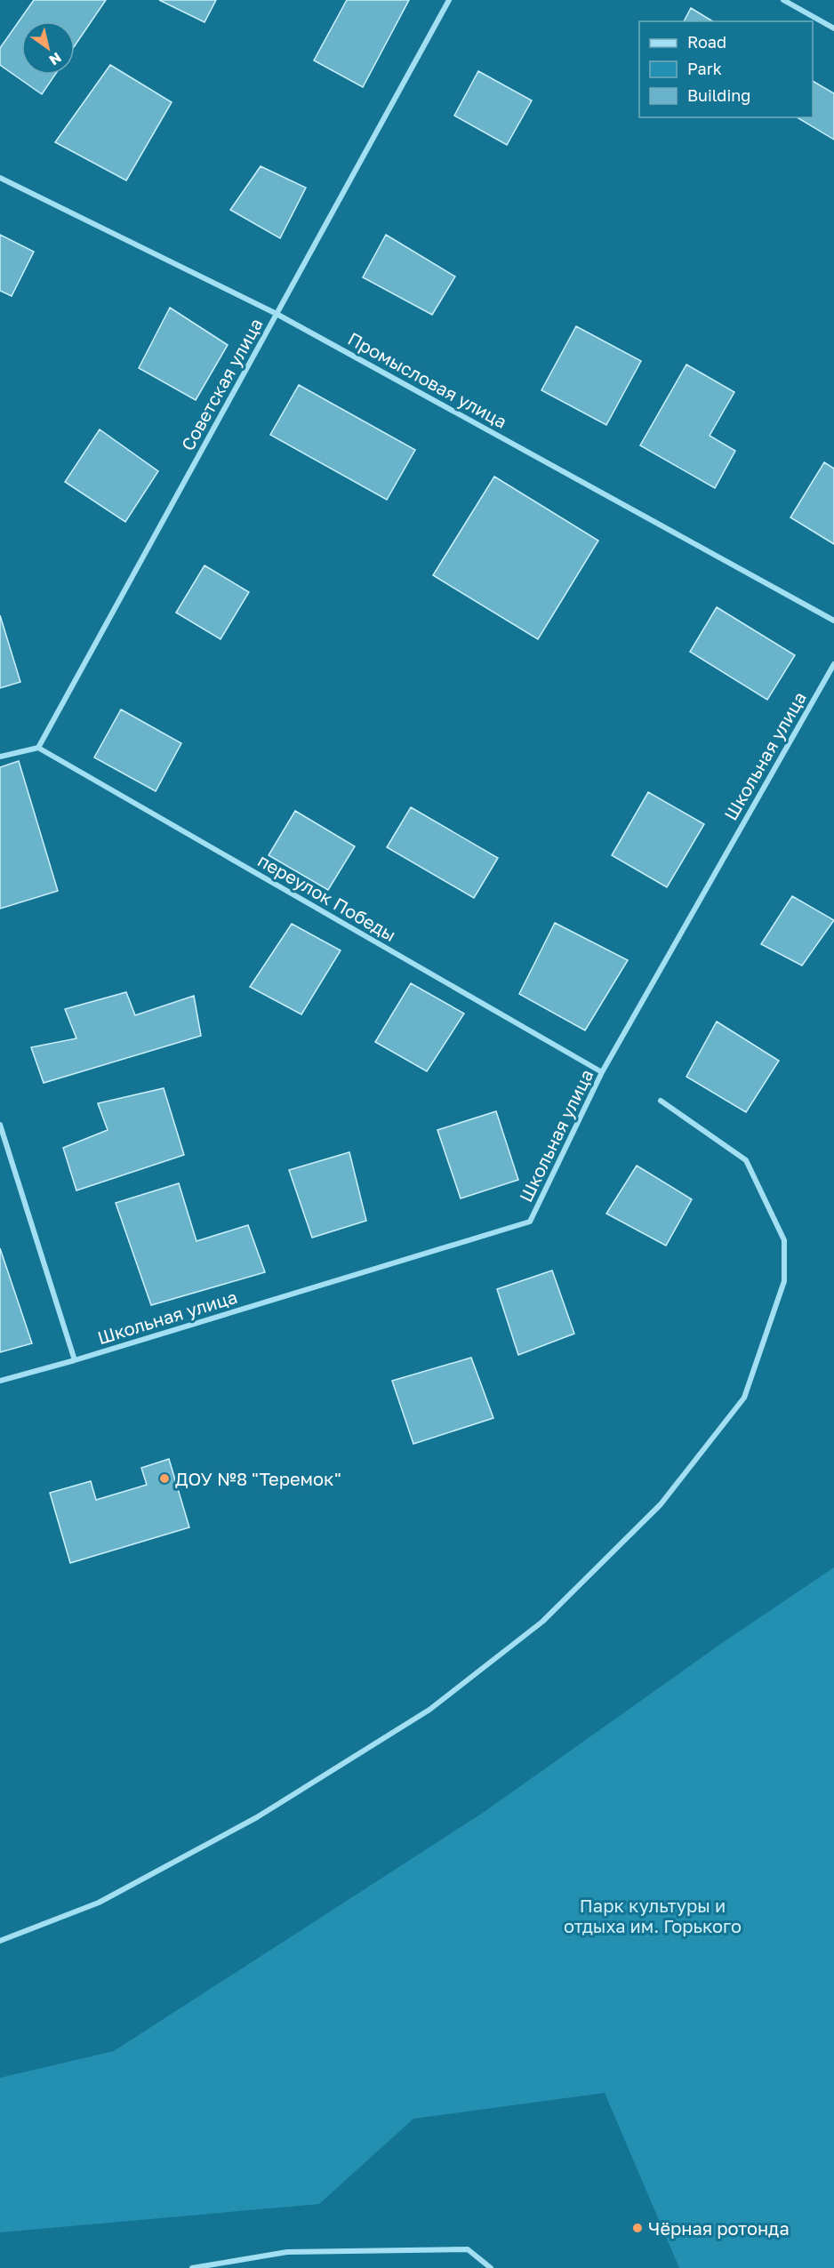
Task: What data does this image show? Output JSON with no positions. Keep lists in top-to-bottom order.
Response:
{
  "streets": {
    "street": [
      "Промысловая улица",
      "Советская улица",
      "Школьная улица",
      "переулок Победы"
    ]
  },
  "crossings": [
    ["Промысловая улица", "Советская улица"],
    ["Советская улица", "переулок Победы"],
    ["Школьная улица", "переулок Победы"]
  ],
  "parks": ["Парк культуры и отдыха им. Горького"],
  "places": ["ДОУ №8 \"Теремок\"", "Чёрная ротонда"],
  "legend": ["Road", "Park", "Building"],
  "north": "bottom right"
}
